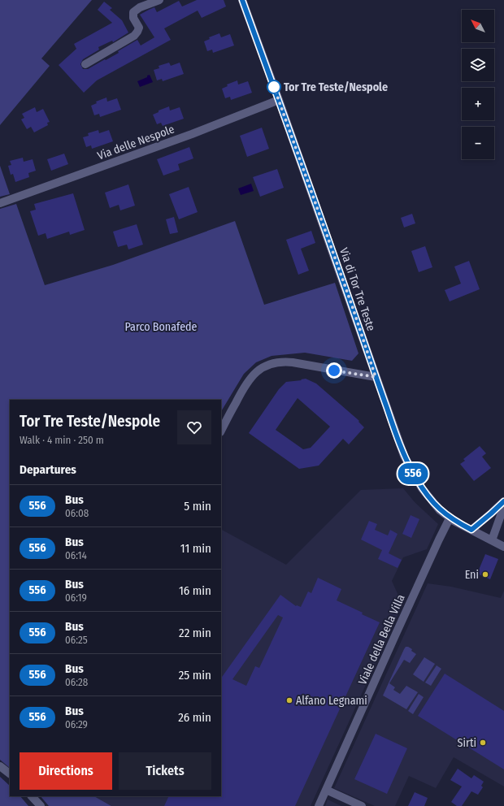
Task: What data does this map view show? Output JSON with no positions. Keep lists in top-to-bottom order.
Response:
{
  "streets": {
    "street": ["Via delle Nespole", "Via di Tor Tre Teste", "Viale della Bella Villa"]
  },
  "crossings": [
    ["Via delle Nespole", "Via di Tor Tre Teste"],
    ["Via di Tor Tre Teste", "Viale della Bella Villa"]
  ],
  "parks": ["Parco Bonafede"],
  "places": [
    "Tor Tre Teste/Nespole",
    "Eni",
    "Alfano Legnami",
    "Sirti"
  ],
  "lines": ["bus line 556"],
  "north": "top left",
  "page": {
    "on_map": "556",
    "map_buttons": ["+", "−"],
    "heading": [
      ["Tor Tre Teste/Nespole", "Walk · 4 min · 250 m"],
      "Departures"
    ],
    "list": [
      {
        "mark": "556",
        "name": "Bus",
        "note": "06:08",
        "value": "5 min"
      },
      {
        "mark": "556",
        "name": "Bus",
        "note": "06:14",
        "value": "11 min"
      },
      {
        "mark": "556",
        "name": "Bus",
        "note": "06:19",
        "value": "16 min"
      },
      {
        "mark": "556",
        "name": "Bus",
        "note": "06:25",
        "value": "22 min"
      },
      {
        "mark": "556",
        "name": "Bus",
        "note": "06:28",
        "value": "25 min"
      },
      {
        "mark": "556",
        "name": "Bus",
        "note": "06:29",
        "value": "26 min"
      }
    ],
    "buttons": ["Directions", "Tickets"]
  }
}
